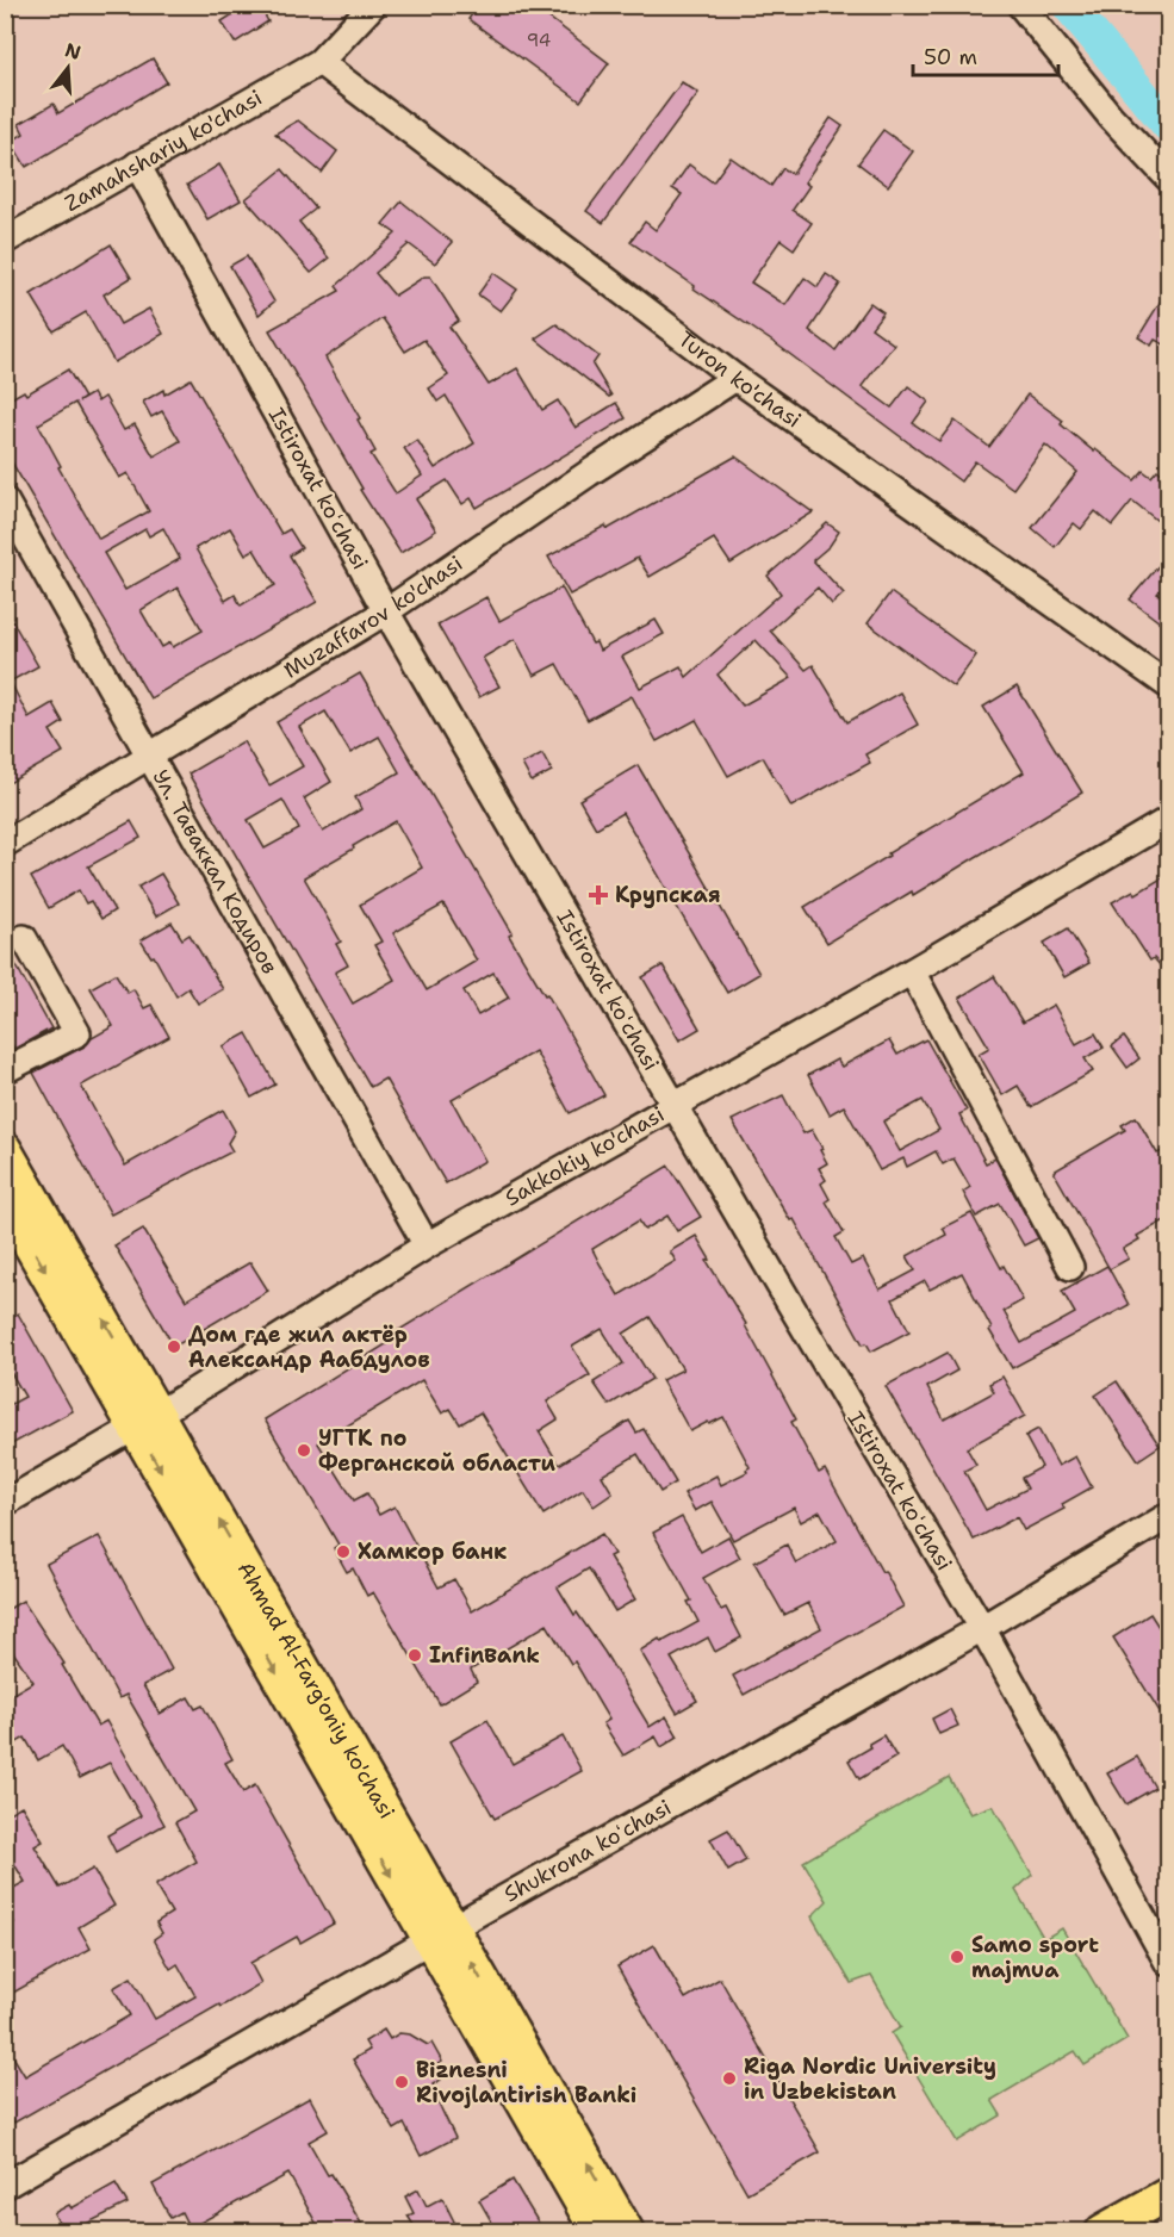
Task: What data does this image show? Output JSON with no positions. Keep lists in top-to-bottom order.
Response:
{
  "streets": {
    "main road": ["Ahmad Al-Farg'oniy ko'chasi"],
    "street": [
      "Zamahshariy ko'chasi",
      "Turon ko'chasi",
      "Istiroxat koʻchasi",
      "Muzaffarov ko'chasi",
      "Ул. Таваккал Кодиров",
      "Sakkokiy ko'chasi",
      "Shukrona koʻchasi"
    ]
  },
  "crossings": [
    ["Zamahshariy ko'chasi", "Turon ko'chasi"],
    ["Zamahshariy ko'chasi", "Istiroxat koʻchasi"],
    ["Turon ko'chasi", "Muzaffarov ko'chasi"],
    ["Istiroxat koʻchasi", "Muzaffarov ko'chasi"],
    ["Istiroxat koʻchasi", "Sakkokiy ko'chasi"],
    ["Istiroxat koʻchasi", "Shukrona koʻchasi"],
    ["Muzaffarov ko'chasi", "Ул. Таваккал Кодиров"],
    ["Ул. Таваккал Кодиров", "Sakkokiy ko'chasi"],
    ["Sakkokiy ko'chasi", "Ahmad Al-Farg'oniy ko'chasi"],
    ["Ahmad Al-Farg'oniy ko'chasi", "Shukrona koʻchasi"]
  ],
  "places": {
    "health": ["Крупская"],
    "other": [
      "Дом где жил актёр Александр Аабдулов",
      "УГТК по Ферганской области",
      "Хамкор банк",
      "InfinBank",
      "Samo sport majmua",
      "Riga Nordic University in Uzbekistan",
      "Biznesni Rivojlantirish Banki"
    ]
  },
  "house_numbers": ["94"],
  "scale_bar": "50 m",
  "north": "top"
}
